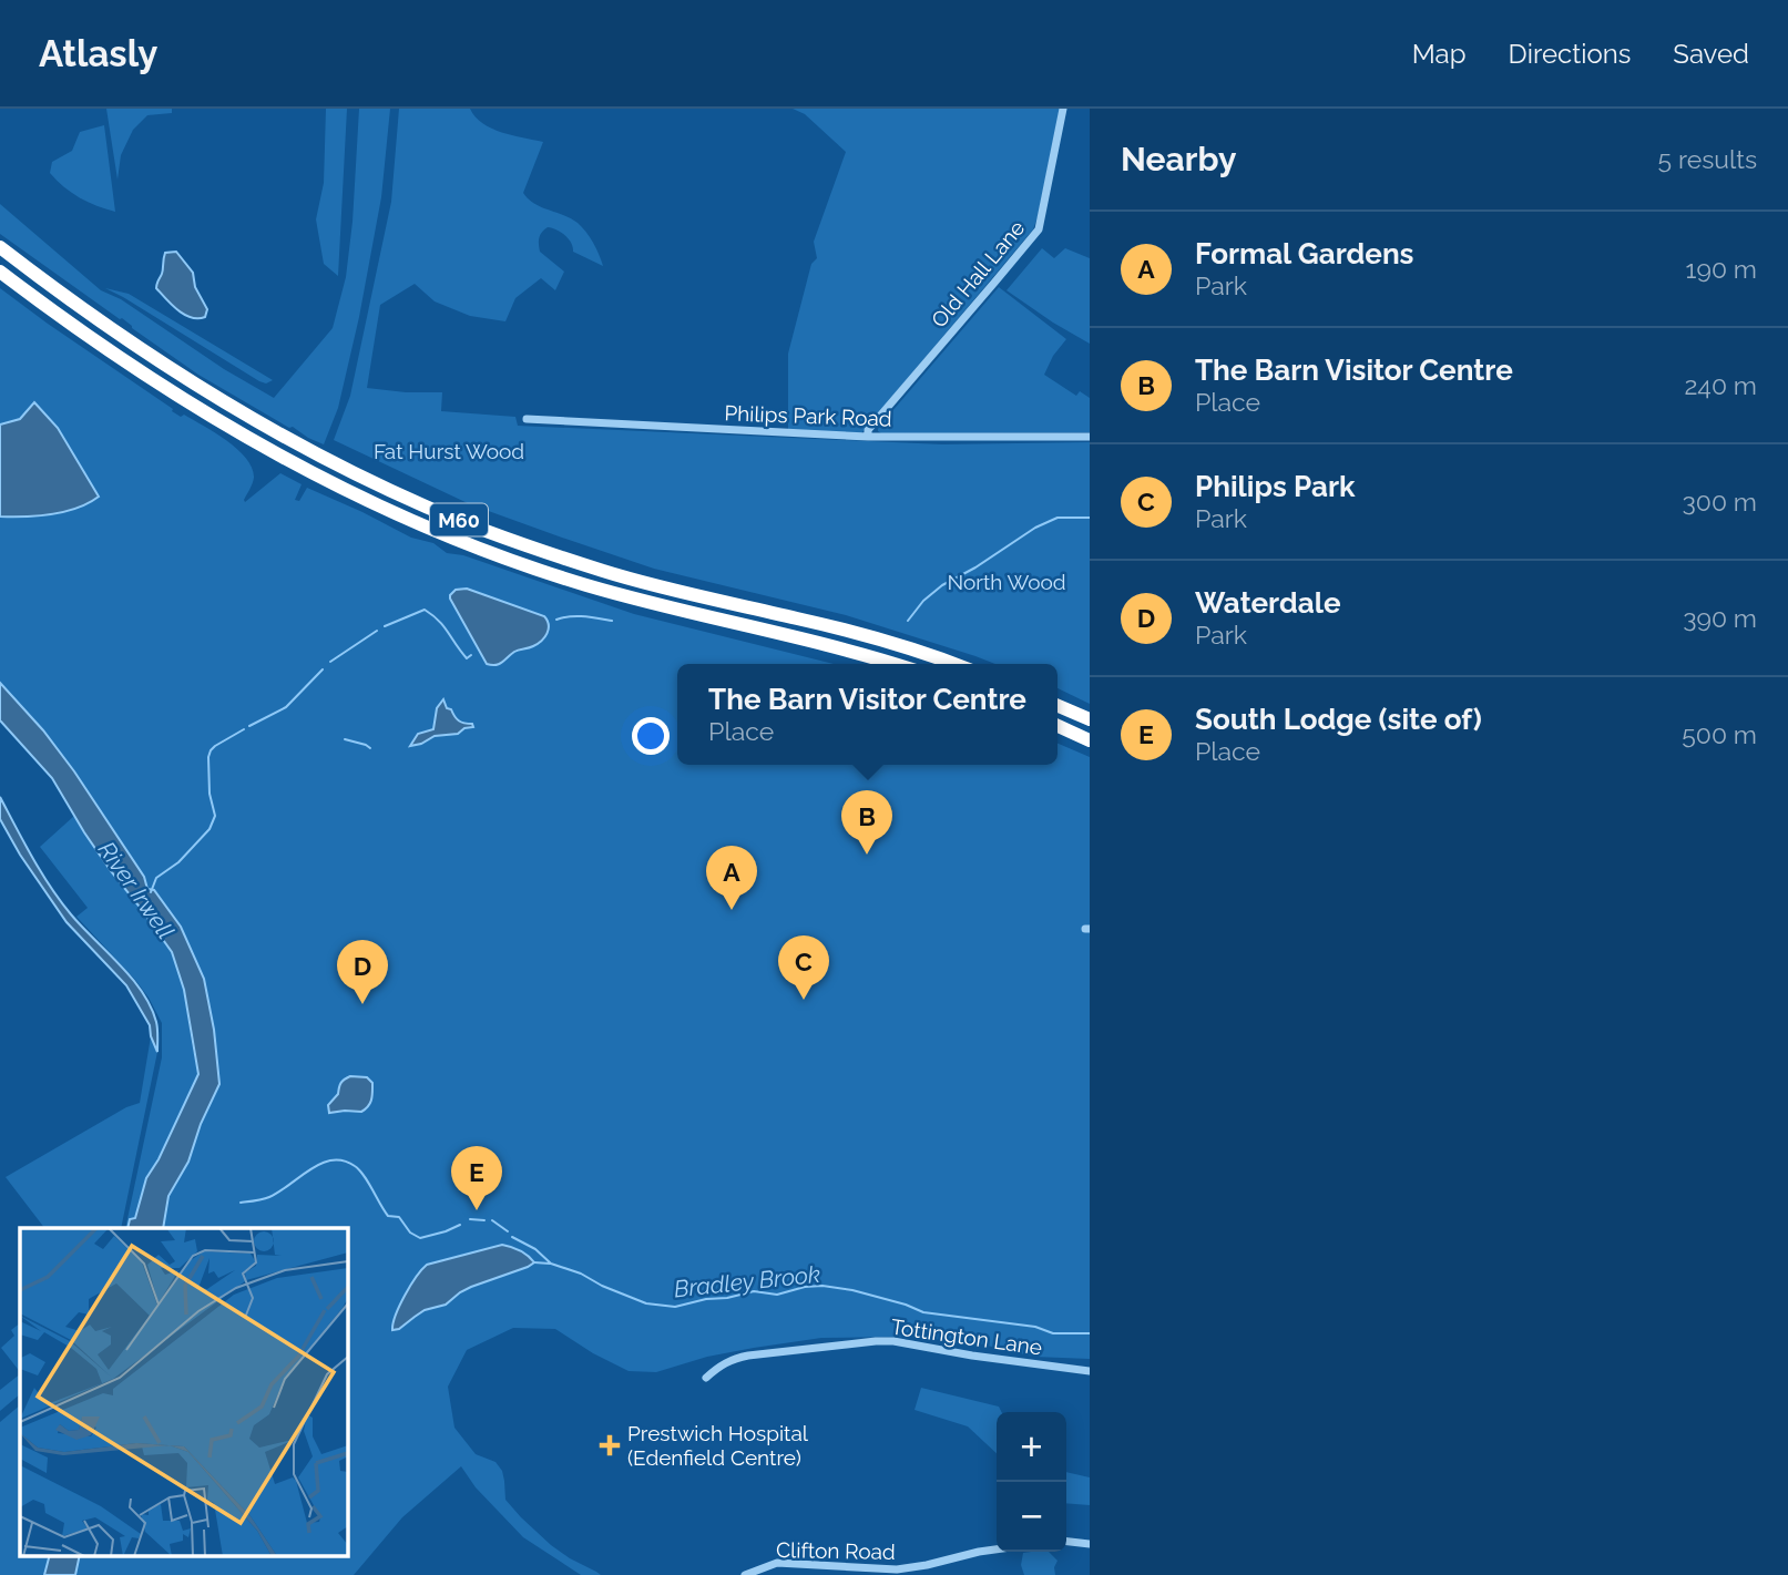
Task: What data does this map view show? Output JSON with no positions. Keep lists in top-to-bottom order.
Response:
{
  "streets": {
    "highway": ["M60"],
    "street": [
      "Old Hall Lane",
      "Philips Park Road",
      "Tottington Lane",
      "Clifton Road"
    ]
  },
  "crossings": [
    ["Old Hall Lane", "Philips Park Road"]
  ],
  "water": ["River Irwell", "Bradley Brook"],
  "parks": ["Fat Hurst Wood", "North Wood"],
  "places": {
    "health": ["Prestwich Hospital (Edenfield Centre)"]
  },
  "page": {
    "header": "Atlasly",
    "nav": ["Map", "Directions", "Saved"],
    "heading": ["Nearby", "5 results"],
    "list": [
      {
        "mark": "A",
        "name": "Formal Gardens",
        "note": "Park",
        "value": "190 m"
      },
      {
        "mark": "B",
        "name": "The Barn Visitor Centre",
        "note": "Place",
        "value": "240 m"
      },
      {
        "mark": "C",
        "name": "Philips Park",
        "note": "Park",
        "value": "300 m"
      },
      {
        "mark": "D",
        "name": "Waterdale",
        "note": "Park",
        "value": "390 m"
      },
      {
        "mark": "E",
        "name": "South Lodge (site of)",
        "note": "Place",
        "value": "500 m"
      }
    ],
    "popup": ["The Barn Visitor Centre", "Place"],
    "pins": [
      "B",
      "A",
      "C",
      "D",
      "E"
    ],
    "map_buttons": ["+", "−"]
  }
}
